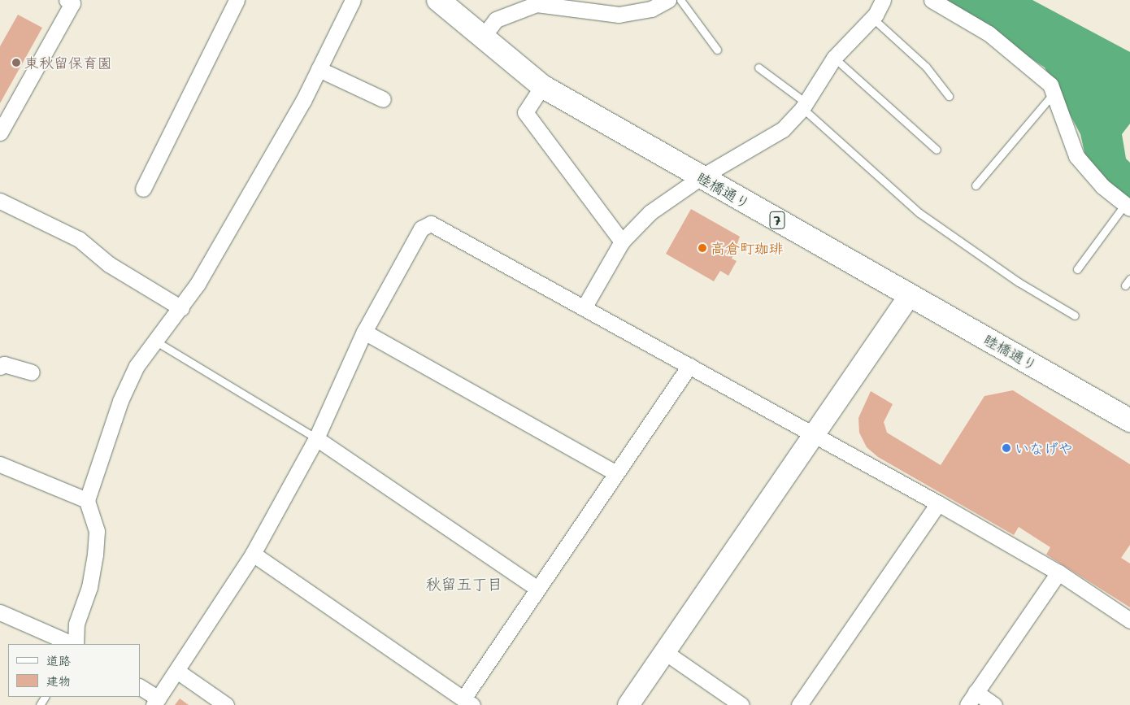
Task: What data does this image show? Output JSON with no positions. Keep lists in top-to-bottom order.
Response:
{
  "streets": {
    "main road": ["睦橋通り", "7"]
  },
  "districts": ["秋留五丁目"],
  "places": ["東秋留保育園", "高倉町珈琲", "いなげや"],
  "legend": ["道路", "建物"]
}
